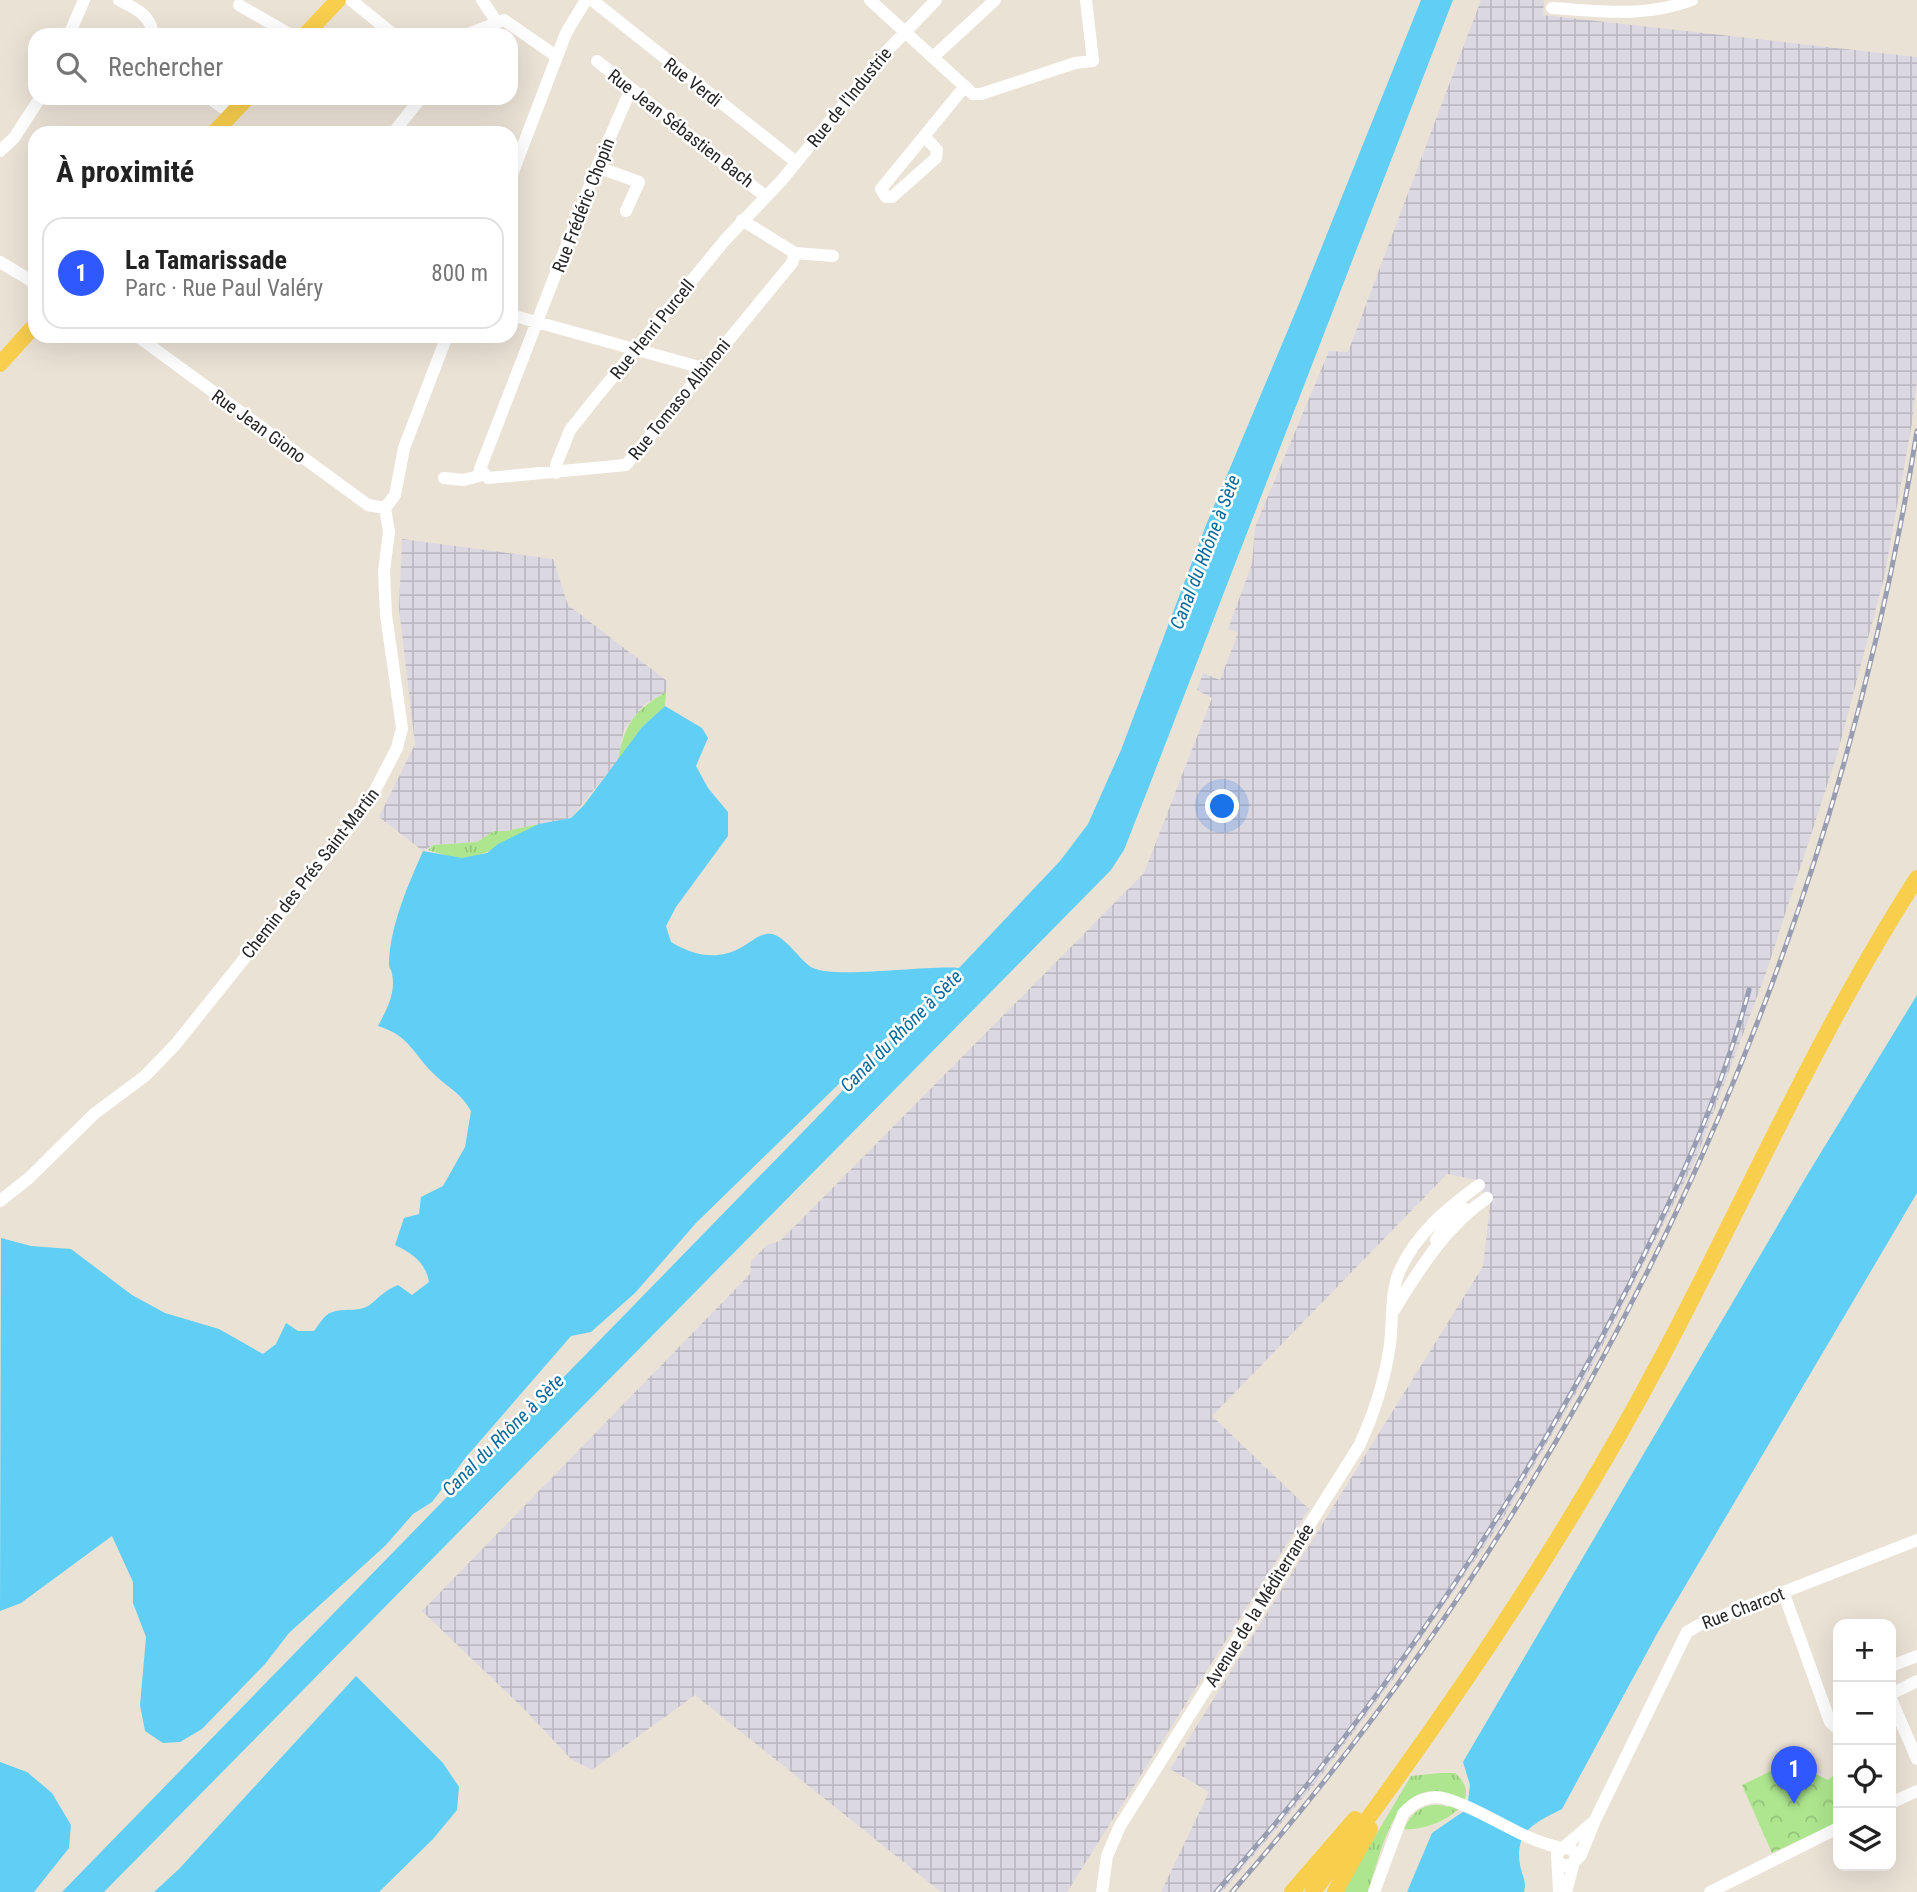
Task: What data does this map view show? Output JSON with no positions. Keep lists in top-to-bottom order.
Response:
{
  "streets": {
    "street": [
      "Rue Verdi",
      "Rue de l'Industrie",
      "Rue Jean Sébastien Bach",
      "Rue Frédéric Chopin",
      "Rue Henri Purcell",
      "Rue Tomaso Albinoni",
      "Rue Jean Giono",
      "Chemin des Prés Saint-Martin",
      "Avenue de la Méditerranée",
      "Rue Charcot"
    ]
  },
  "crossings": [
    ["Rue Verdi", "Rue de l'Industrie"],
    ["Rue de l'Industrie", "Rue Jean Sébastien Bach"],
    ["Rue de l'Industrie", "Rue Henri Purcell"],
    ["Rue Jean Sébastien Bach", "Rue Frédéric Chopin"],
    ["Rue Jean Sébastien Bach", "Rue Henri Purcell"],
    ["Rue Henri Purcell", "Rue Tomaso Albinoni"],
    ["Rue Jean Giono", "Chemin des Prés Saint-Martin"]
  ],
  "water": ["Canal du Rhône à Sète"],
  "page": {
    "search": "Rechercher",
    "heading": "À proximité",
    "list": [
      {
        "mark": "1",
        "name": "La Tamarissade",
        "note": "Parc · Rue Paul Valéry",
        "value": "800 m"
      }
    ],
    "map_buttons": ["+", "−"],
    "pins": "1"
  }
}
